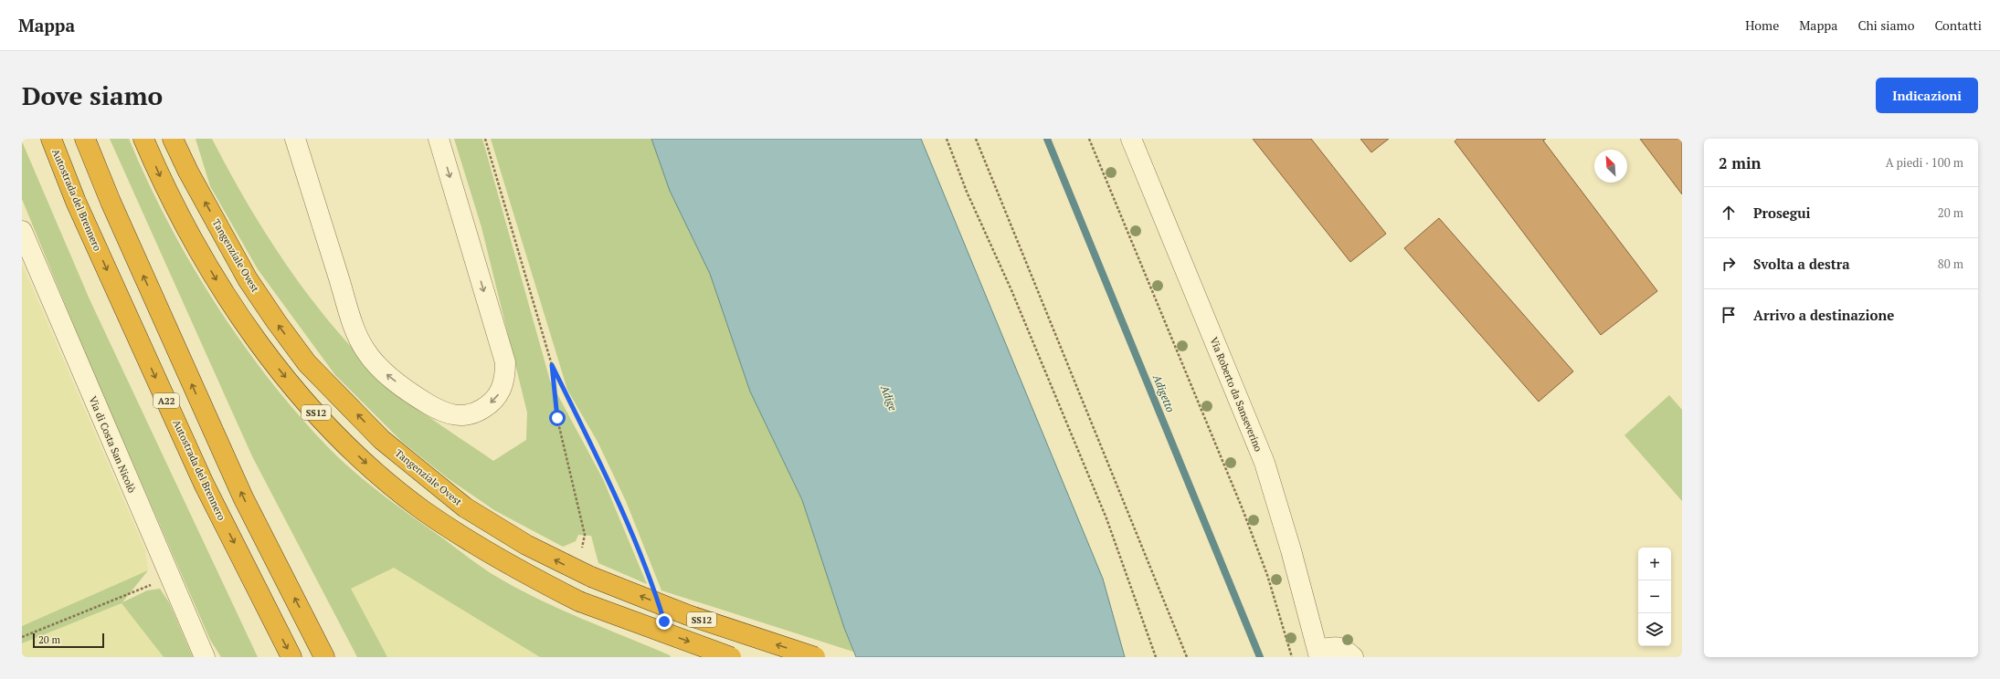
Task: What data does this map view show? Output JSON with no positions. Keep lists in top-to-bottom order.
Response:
{
  "streets": {
    "highway": [
      "Autostrada del Brennero",
      "Tangenziale Ovest",
      "A22",
      "SS12"
    ],
    "street": ["Via Roberto da Sanseverino", "Via di Costa San Nicolò"]
  },
  "water": ["Adigetto", "Adige"],
  "scale_bar": "20 m",
  "north": "top left",
  "page": {
    "header": "Mappa",
    "nav": [
      "Home",
      "Mappa",
      "Chi siamo",
      "Contatti"
    ],
    "buttons": "Indicazioni",
    "title": "Dove siamo",
    "heading": ["2 min", "A piedi · 100 m"],
    "list": [
      ["Prosegui", "20 m"],
      ["Svolta a destra", "80 m"],
      "Arrivo a destinazione"
    ],
    "map_buttons": ["+", "−"],
    "scale": "20 m"
  }
}
